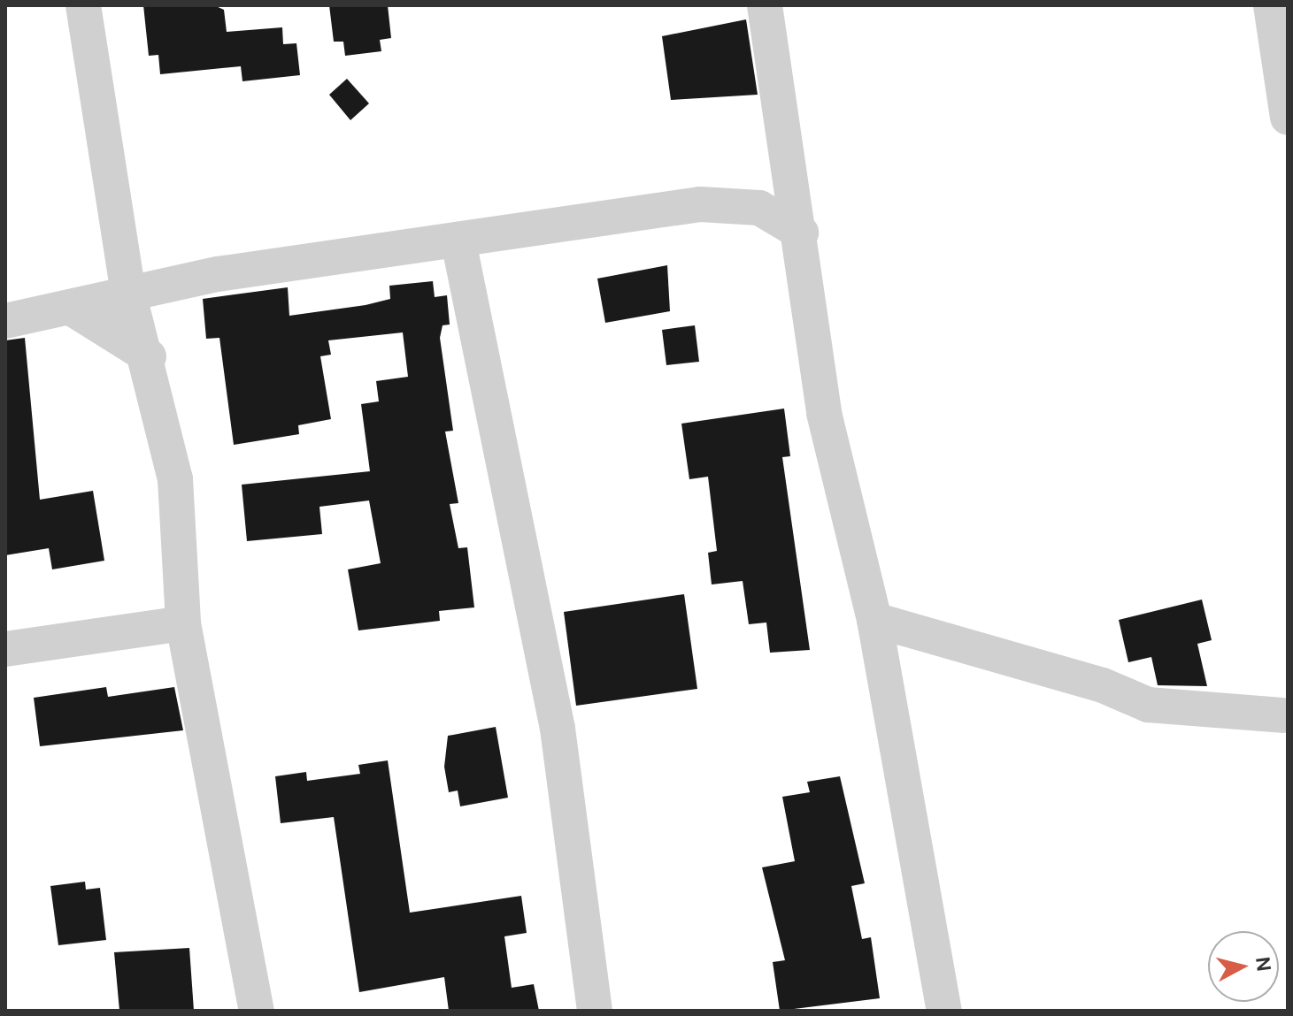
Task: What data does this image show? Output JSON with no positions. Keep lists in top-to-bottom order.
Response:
{
  "north": "right"
}
